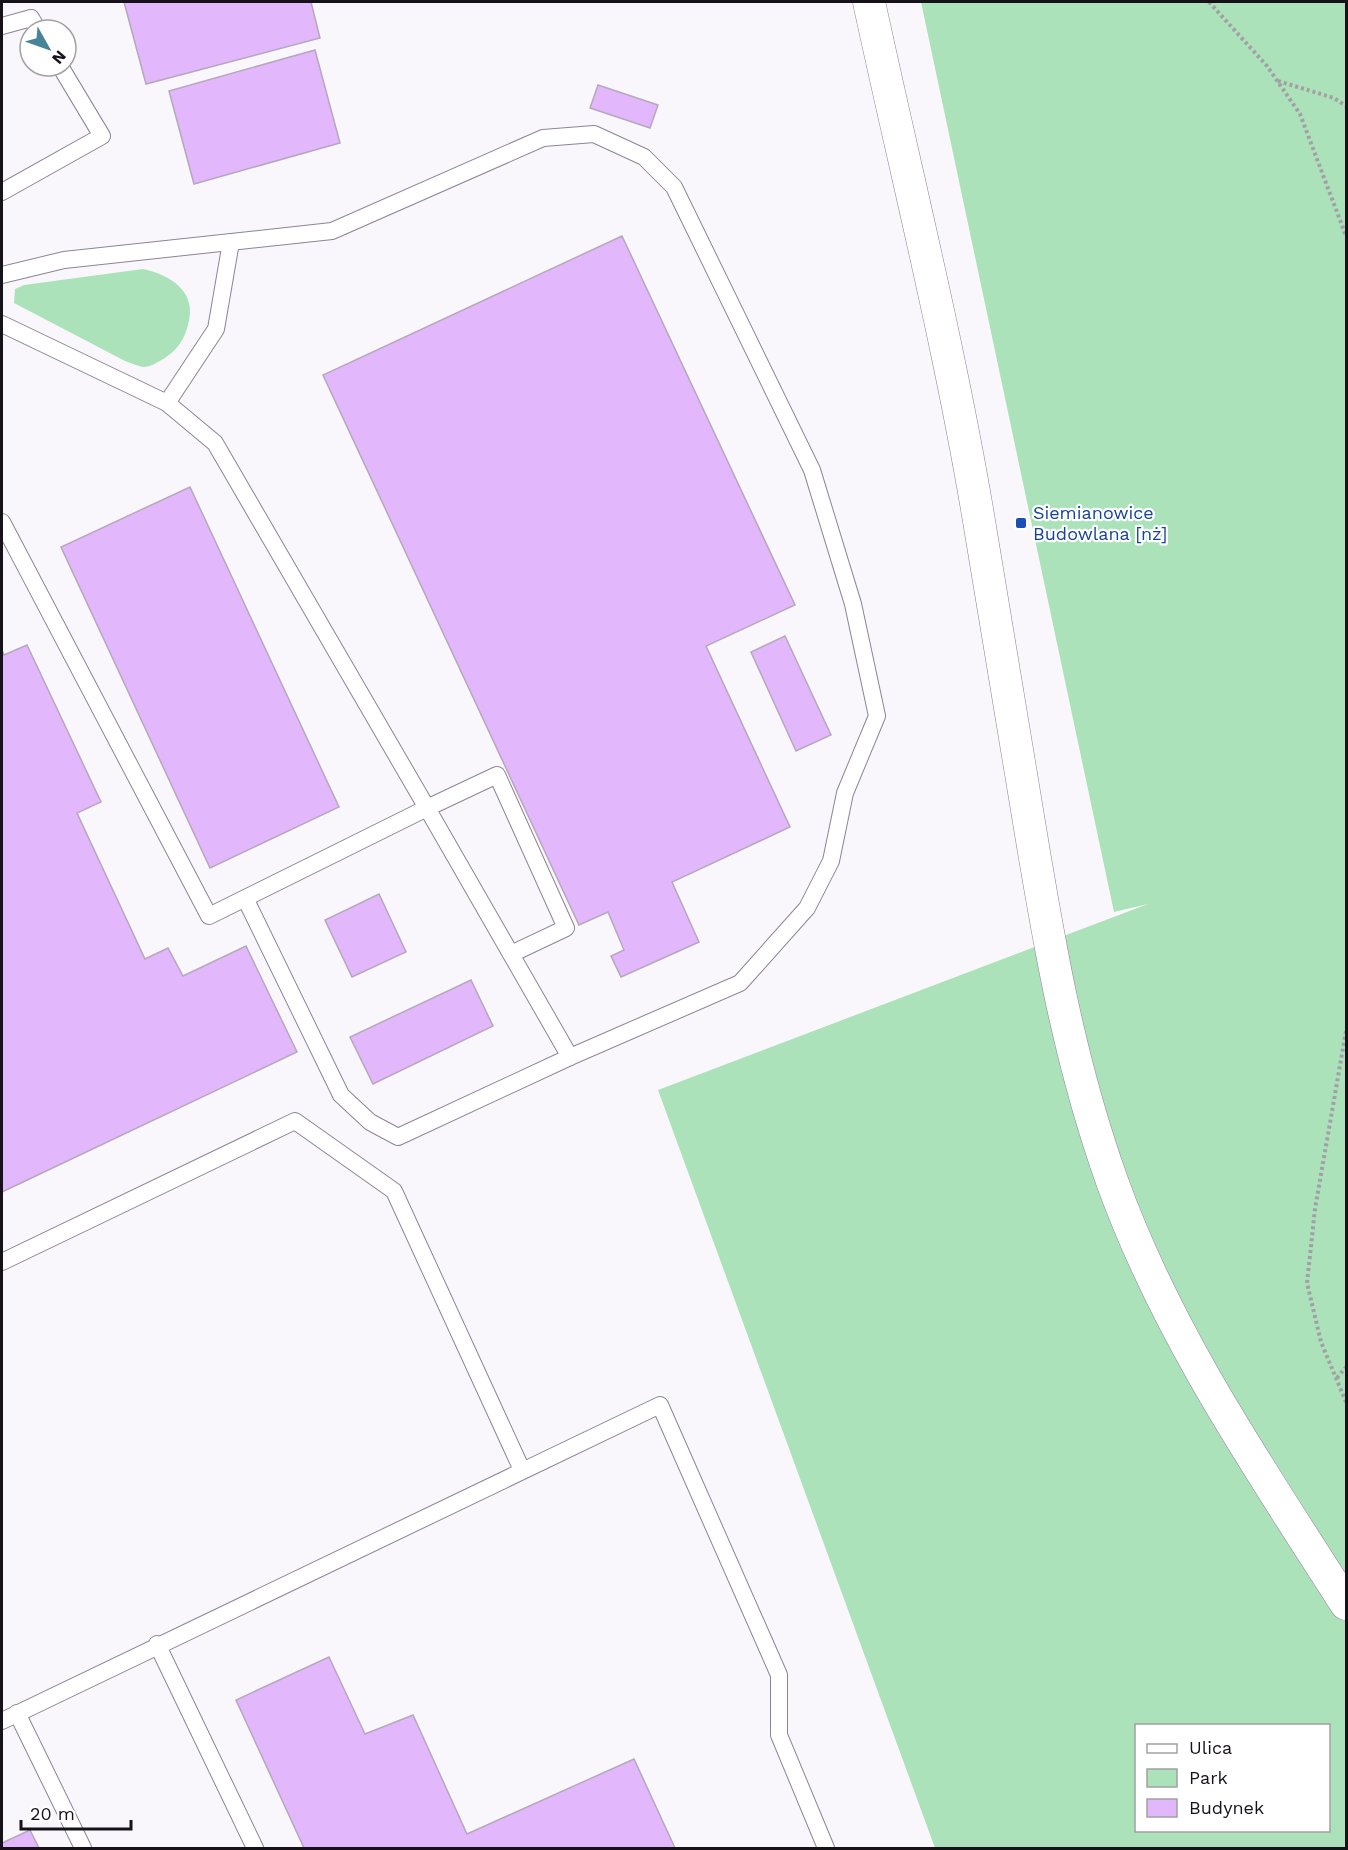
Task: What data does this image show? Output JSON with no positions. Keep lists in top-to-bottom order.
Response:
{
  "places": {
    "transit": ["Siemianowice Budowlana [nż]"]
  },
  "legend": ["Ulica", "Park", "Budynek"],
  "scale_bar": "20 m",
  "north": "bottom right"
}
